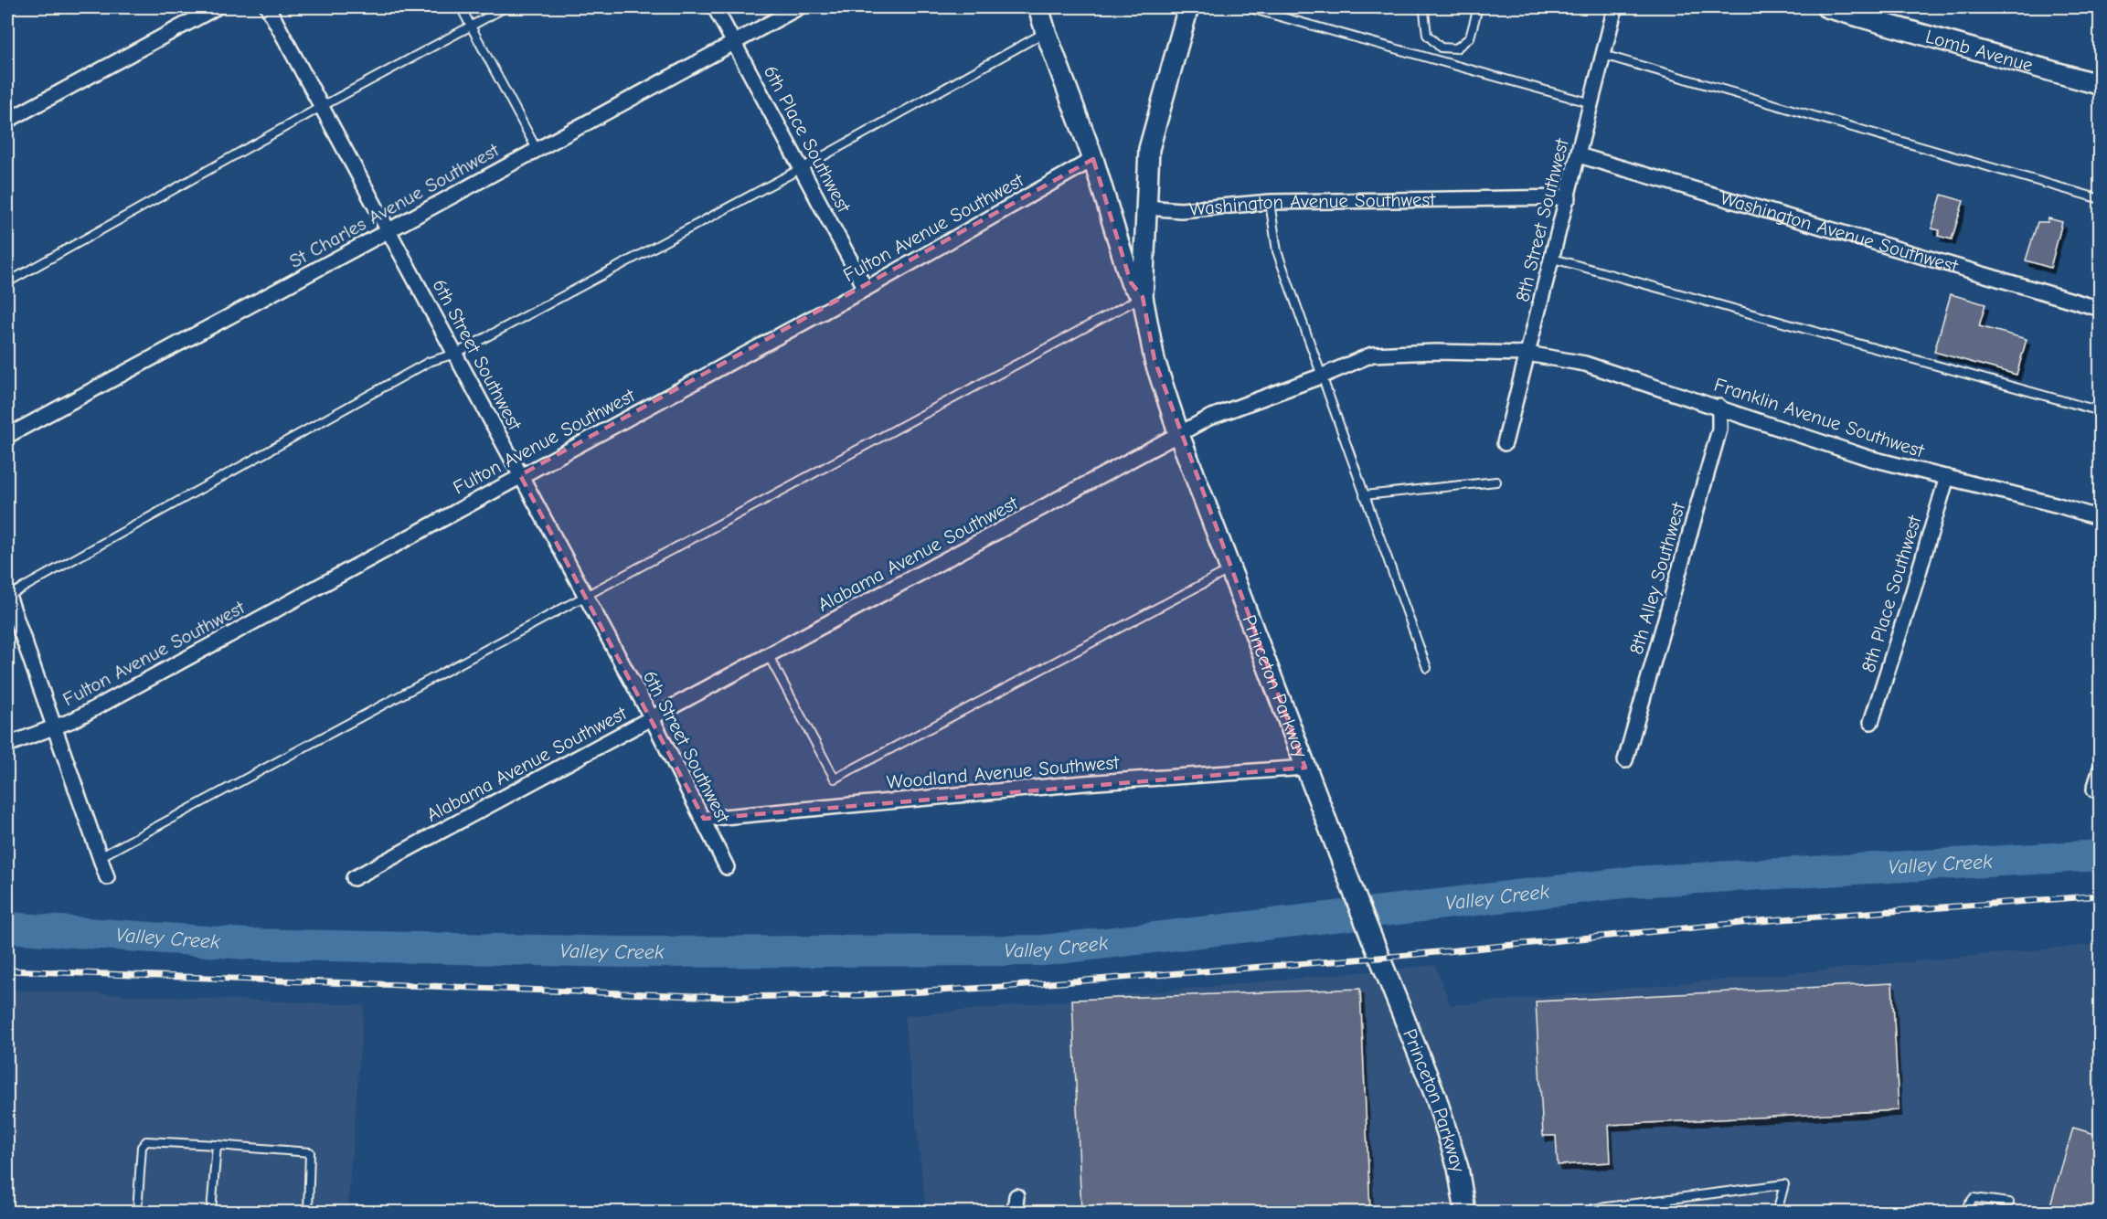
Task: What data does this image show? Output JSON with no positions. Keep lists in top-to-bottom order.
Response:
{
  "streets": {
    "main road": ["Lomb Avenue", "Princeton Parkway"],
    "street": [
      "6th Place Southwest",
      "Washington Avenue Southwest",
      "St Charles Avenue Southwest",
      "8th Street Southwest",
      "Fulton Avenue Southwest",
      "6th Street Southwest",
      "Franklin Avenue Southwest",
      "Alabama Avenue Southwest",
      "8th Alley Southwest",
      "8th Place Southwest",
      "Woodland Avenue Southwest"
    ]
  },
  "crossings": [
    ["6th Place Southwest", "St Charles Avenue Southwest"],
    ["6th Place Southwest", "Fulton Avenue Southwest"],
    ["Washington Avenue Southwest", "8th Street Southwest"],
    ["St Charles Avenue Southwest", "6th Street Southwest"],
    ["8th Street Southwest", "Franklin Avenue Southwest"],
    ["8th Street Southwest", "Alabama Avenue Southwest"],
    ["Fulton Avenue Southwest", "6th Street Southwest"],
    ["Fulton Avenue Southwest", "Princeton Parkway"],
    ["6th Street Southwest", "Alabama Avenue Southwest"],
    ["6th Street Southwest", "Woodland Avenue Southwest"],
    ["Franklin Avenue Southwest", "Alabama Avenue Southwest"],
    ["Franklin Avenue Southwest", "8th Alley Southwest"],
    ["Franklin Avenue Southwest", "8th Place Southwest"],
    ["Alabama Avenue Southwest", "Princeton Parkway"],
    ["Princeton Parkway", "Woodland Avenue Southwest"]
  ],
  "water": ["Valley Creek"]
}
